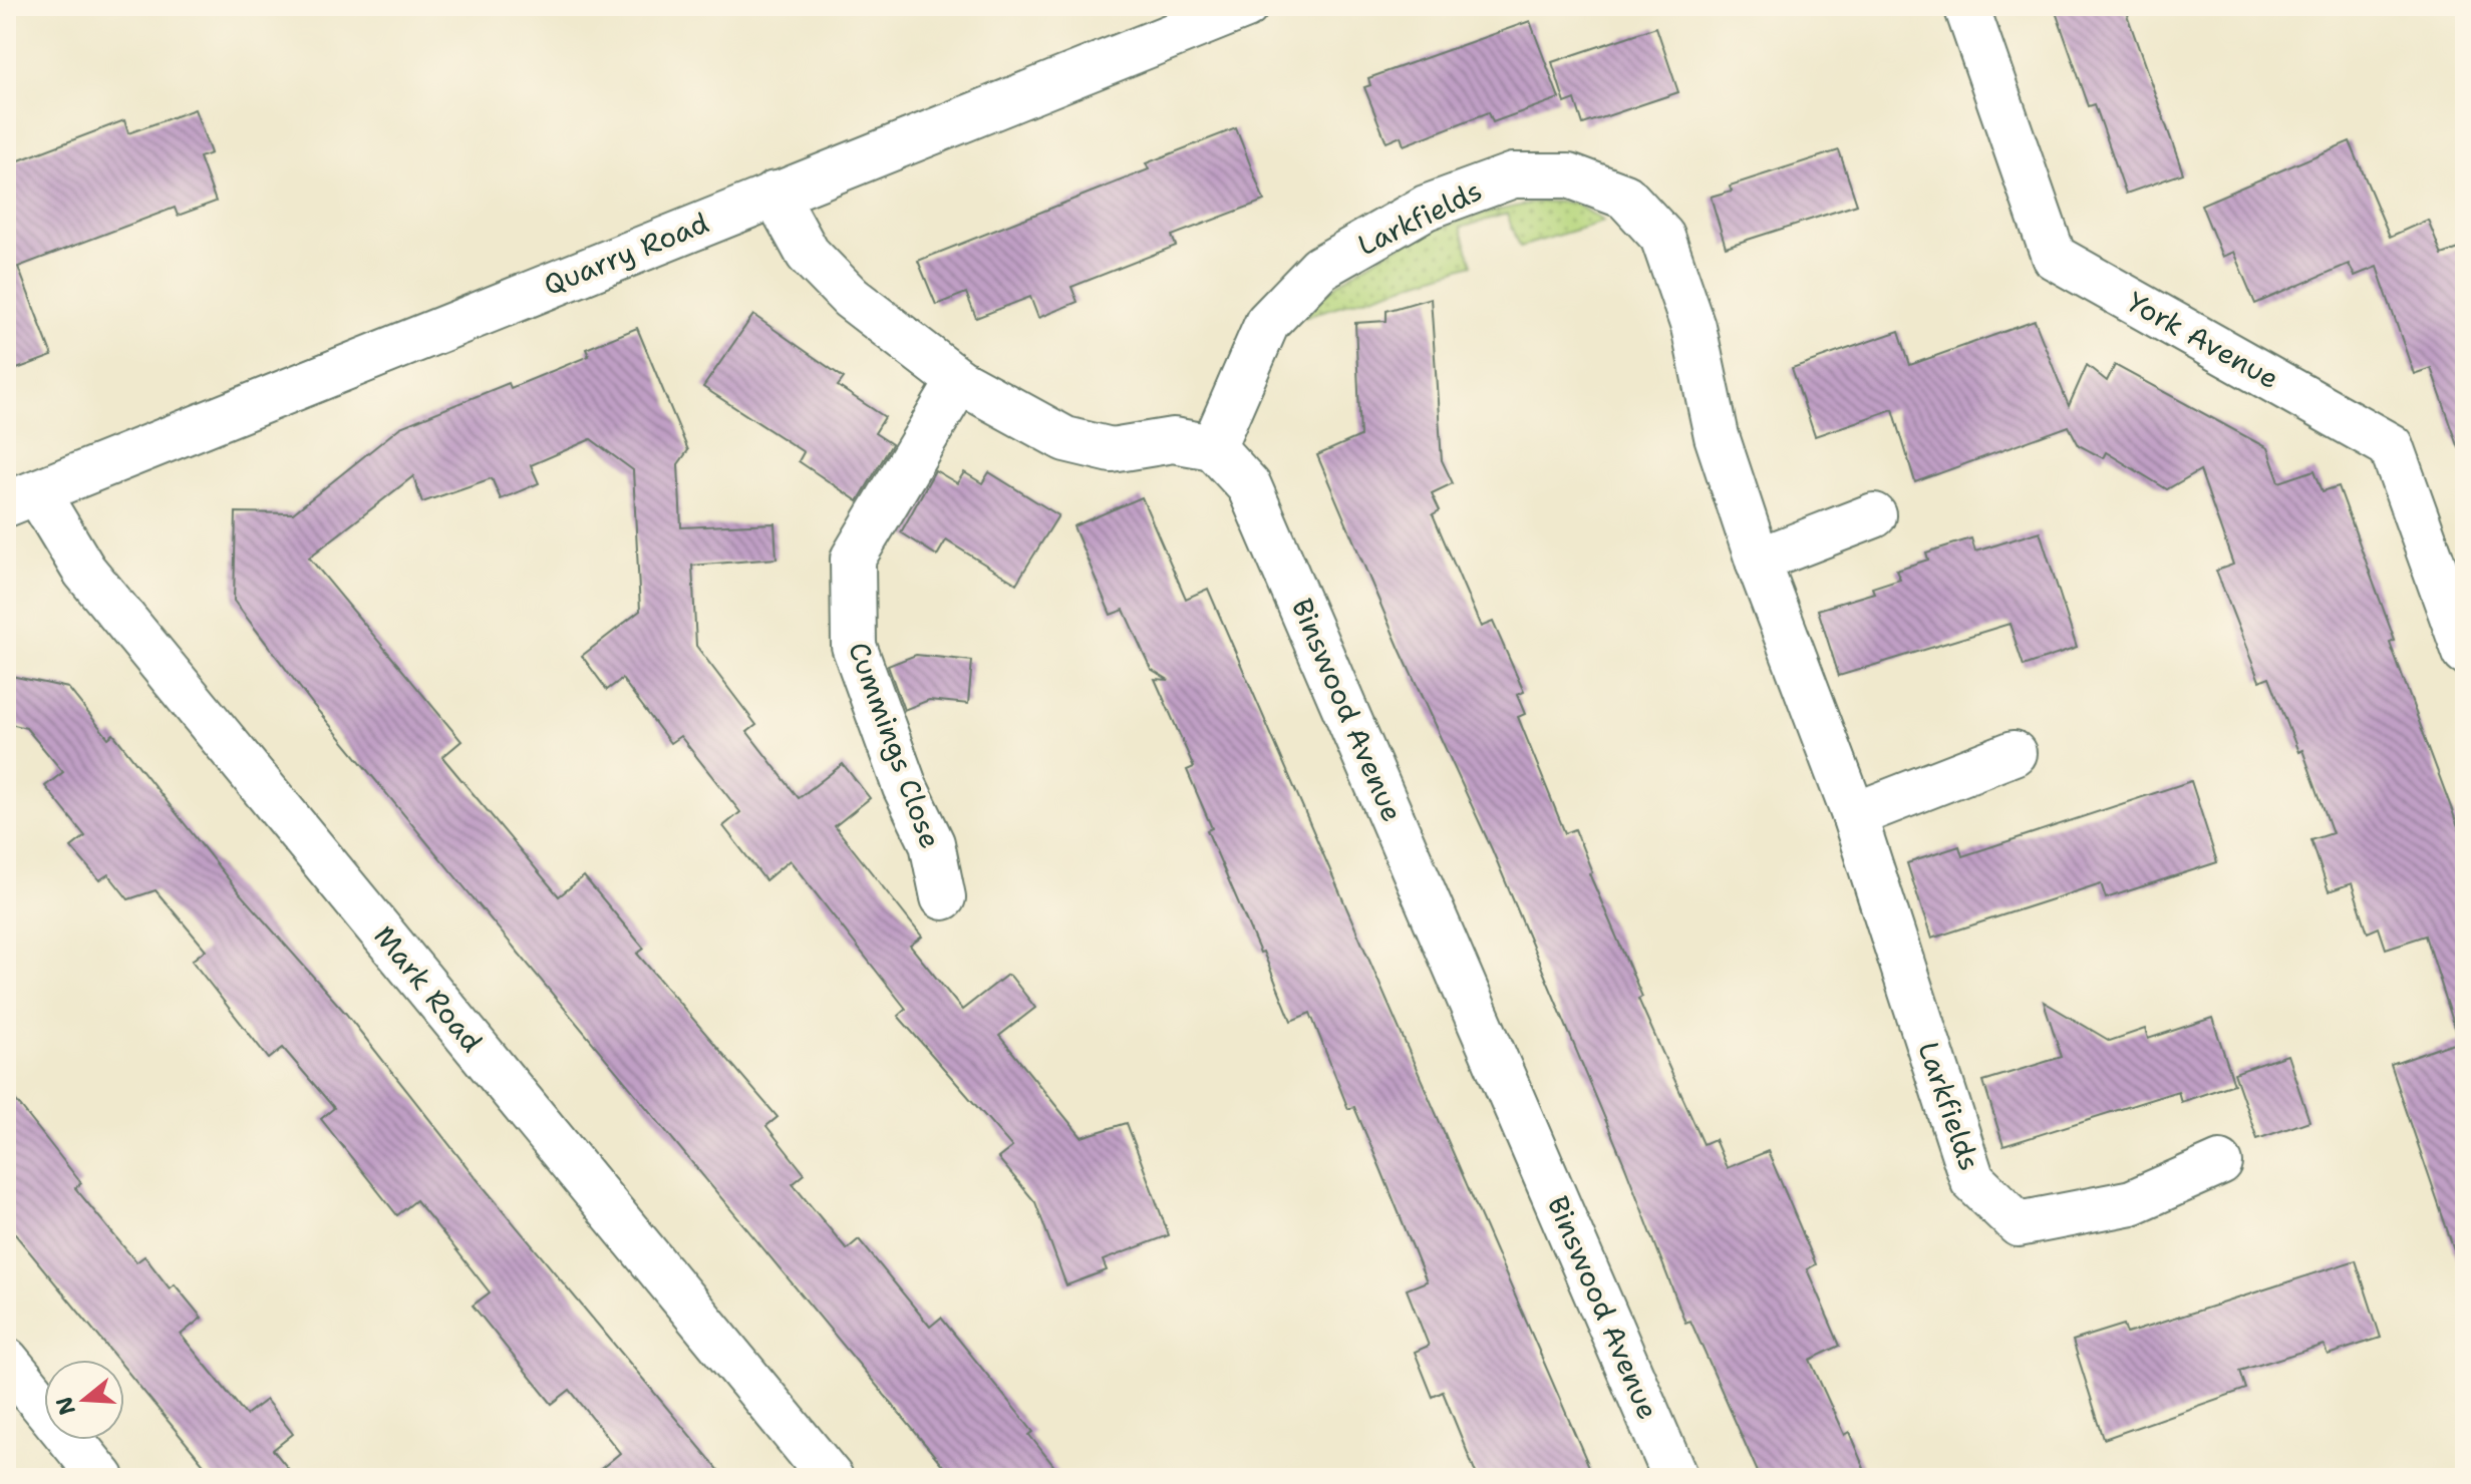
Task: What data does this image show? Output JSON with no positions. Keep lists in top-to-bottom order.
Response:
{
  "streets": {
    "street": [
      "Larkfields",
      "Quarry Road",
      "York Avenue",
      "Binswood Avenue",
      "Cummings Close",
      "Mark Road"
    ]
  },
  "crossings": [
    ["Larkfields", "Binswood Avenue"],
    ["Quarry Road", "Mark Road"]
  ],
  "north": "left"
}
